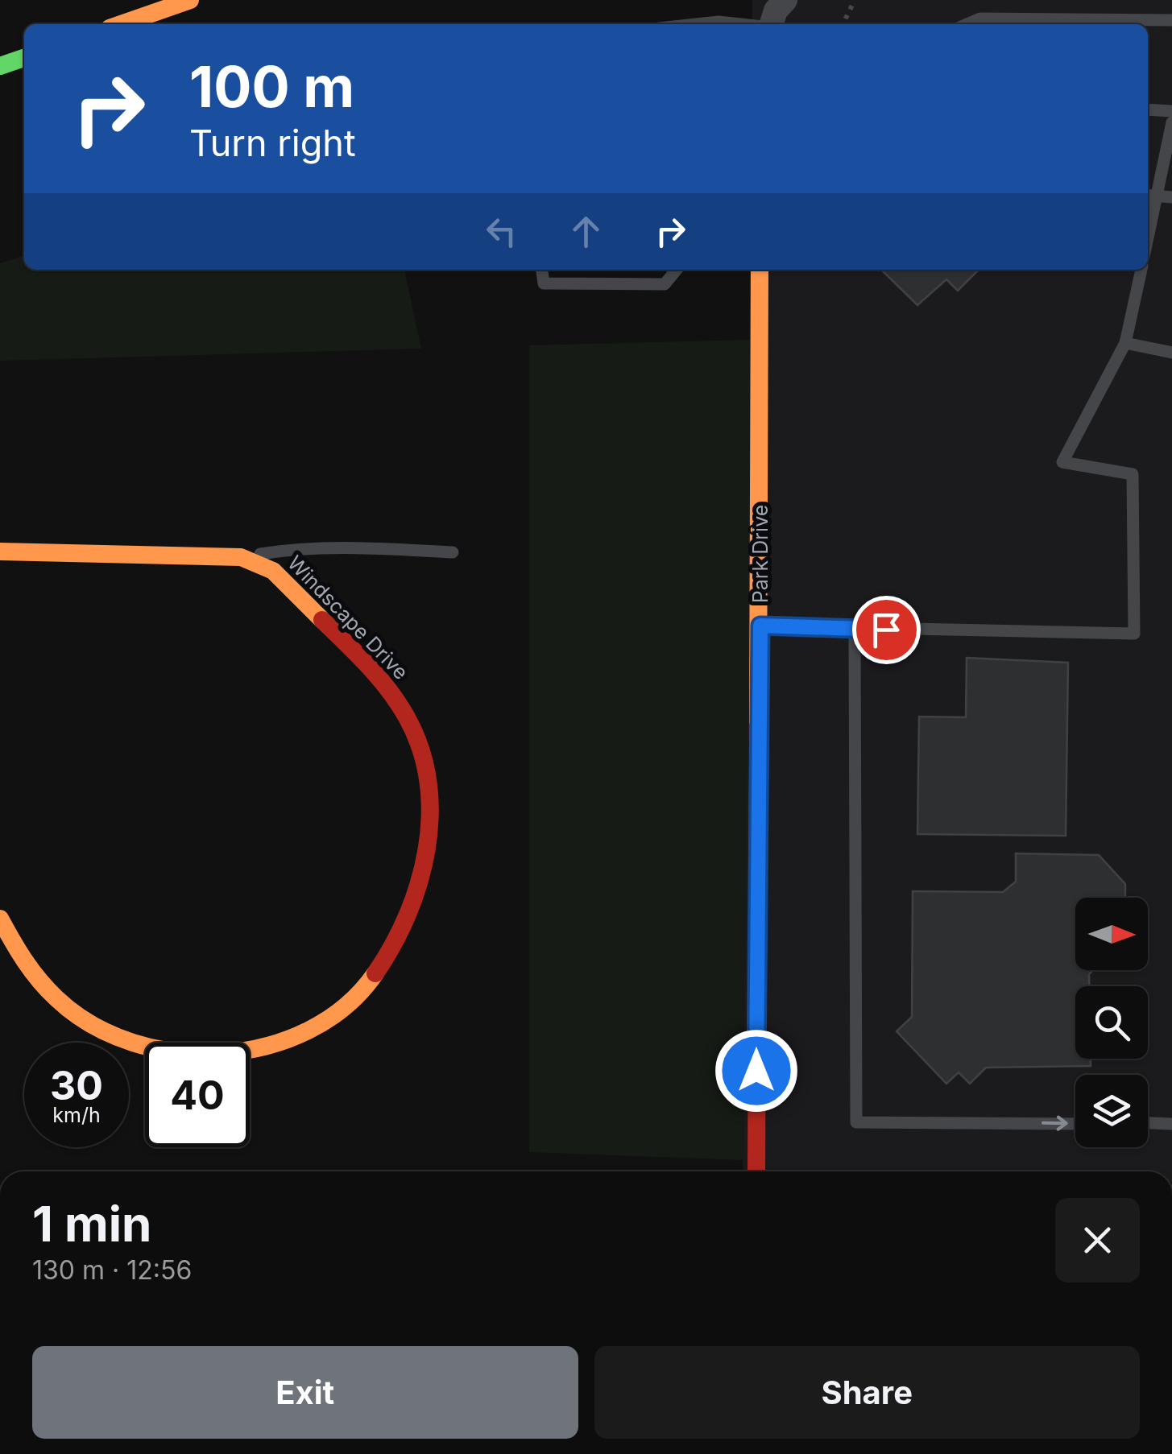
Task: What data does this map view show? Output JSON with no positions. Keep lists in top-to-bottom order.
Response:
{
  "streets": {
    "street": ["Park Drive", "Windscape Drive"]
  },
  "north": "right",
  "page": {
    "turn": ["100 m", "Turn right"],
    "speed": "30 km/h",
    "limit": "40",
    "heading": ["1 min", "130 m · 12:56"],
    "buttons": ["Exit", "Share"]
  }
}
